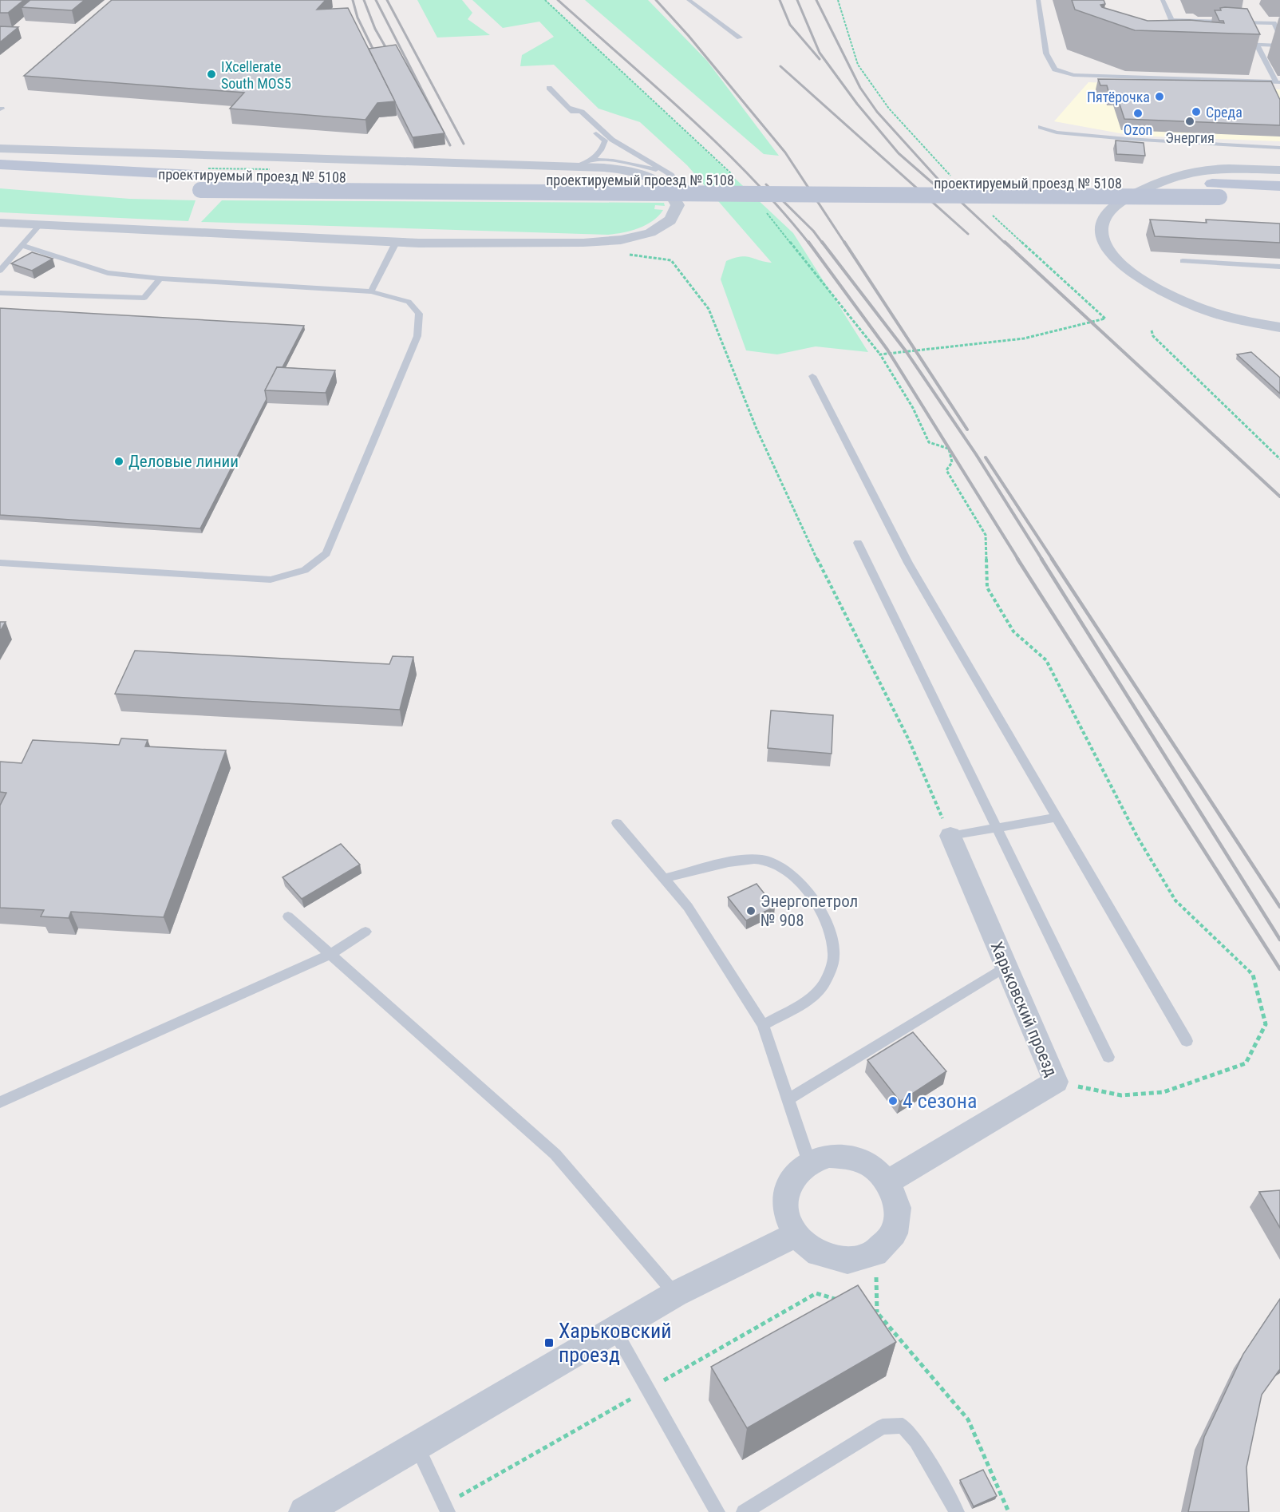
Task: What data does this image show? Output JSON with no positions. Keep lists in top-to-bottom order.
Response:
{
  "streets": {
    "main road": ["проектируемый проезд № 5108"],
    "street": ["Харьковский проезд"]
  },
  "places": {
    "other": [
      "IXcellerate South MOS5",
      "Пятёрочка",
      "Среда",
      "Ozon",
      "Энергия",
      "Деловые линии",
      "Энергопетрол № 908",
      "4 сезона"
    ],
    "transit": ["Харьковский проезд"]
  }
}
